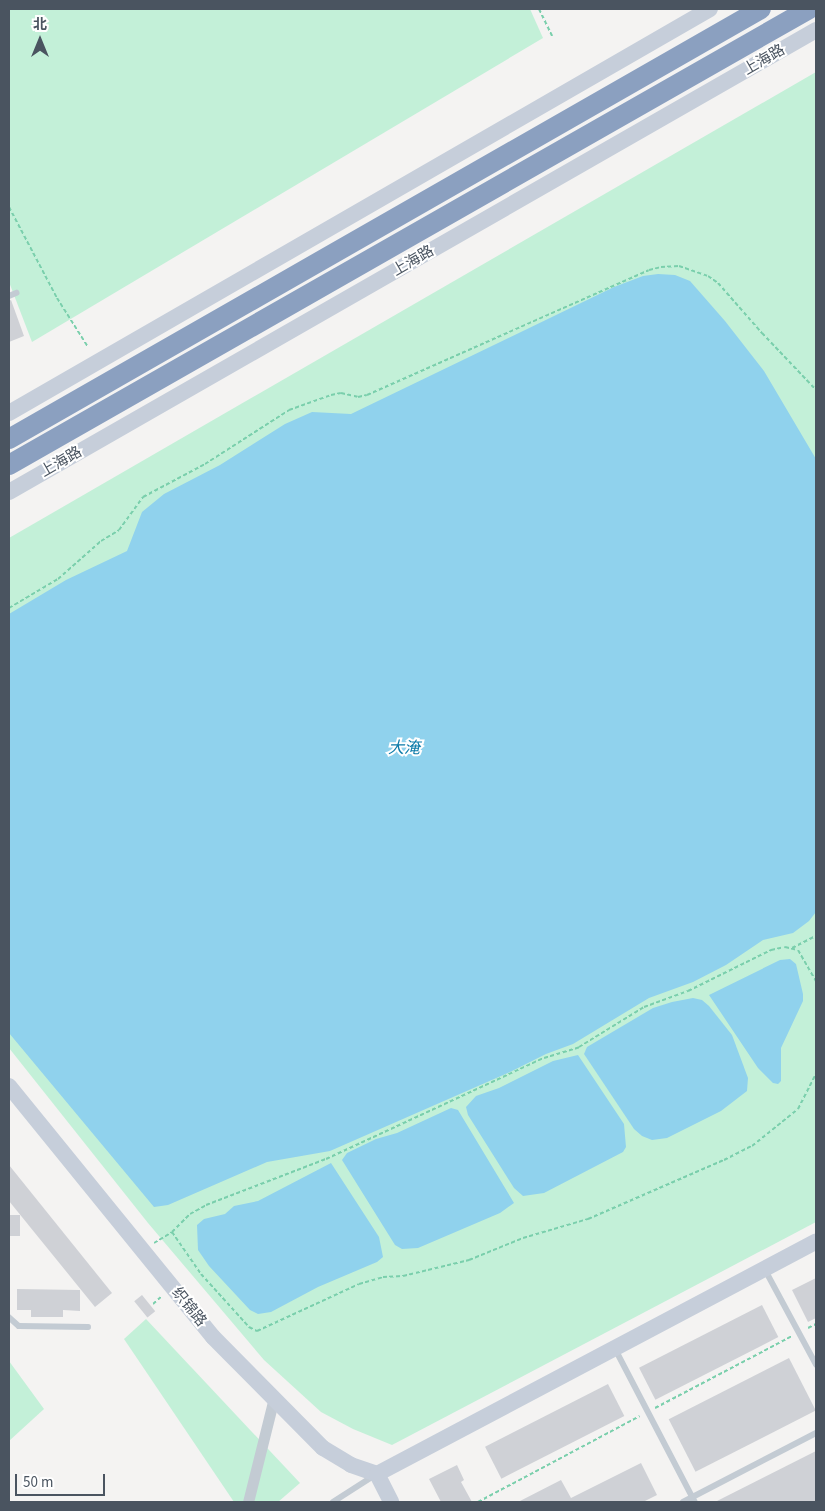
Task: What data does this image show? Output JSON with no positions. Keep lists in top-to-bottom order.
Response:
{
  "streets": {
    "highway": ["上海路"],
    "main road": ["织锦路"]
  },
  "water": ["大淹"],
  "scale_bar": "50 m",
  "north": "top"
}
